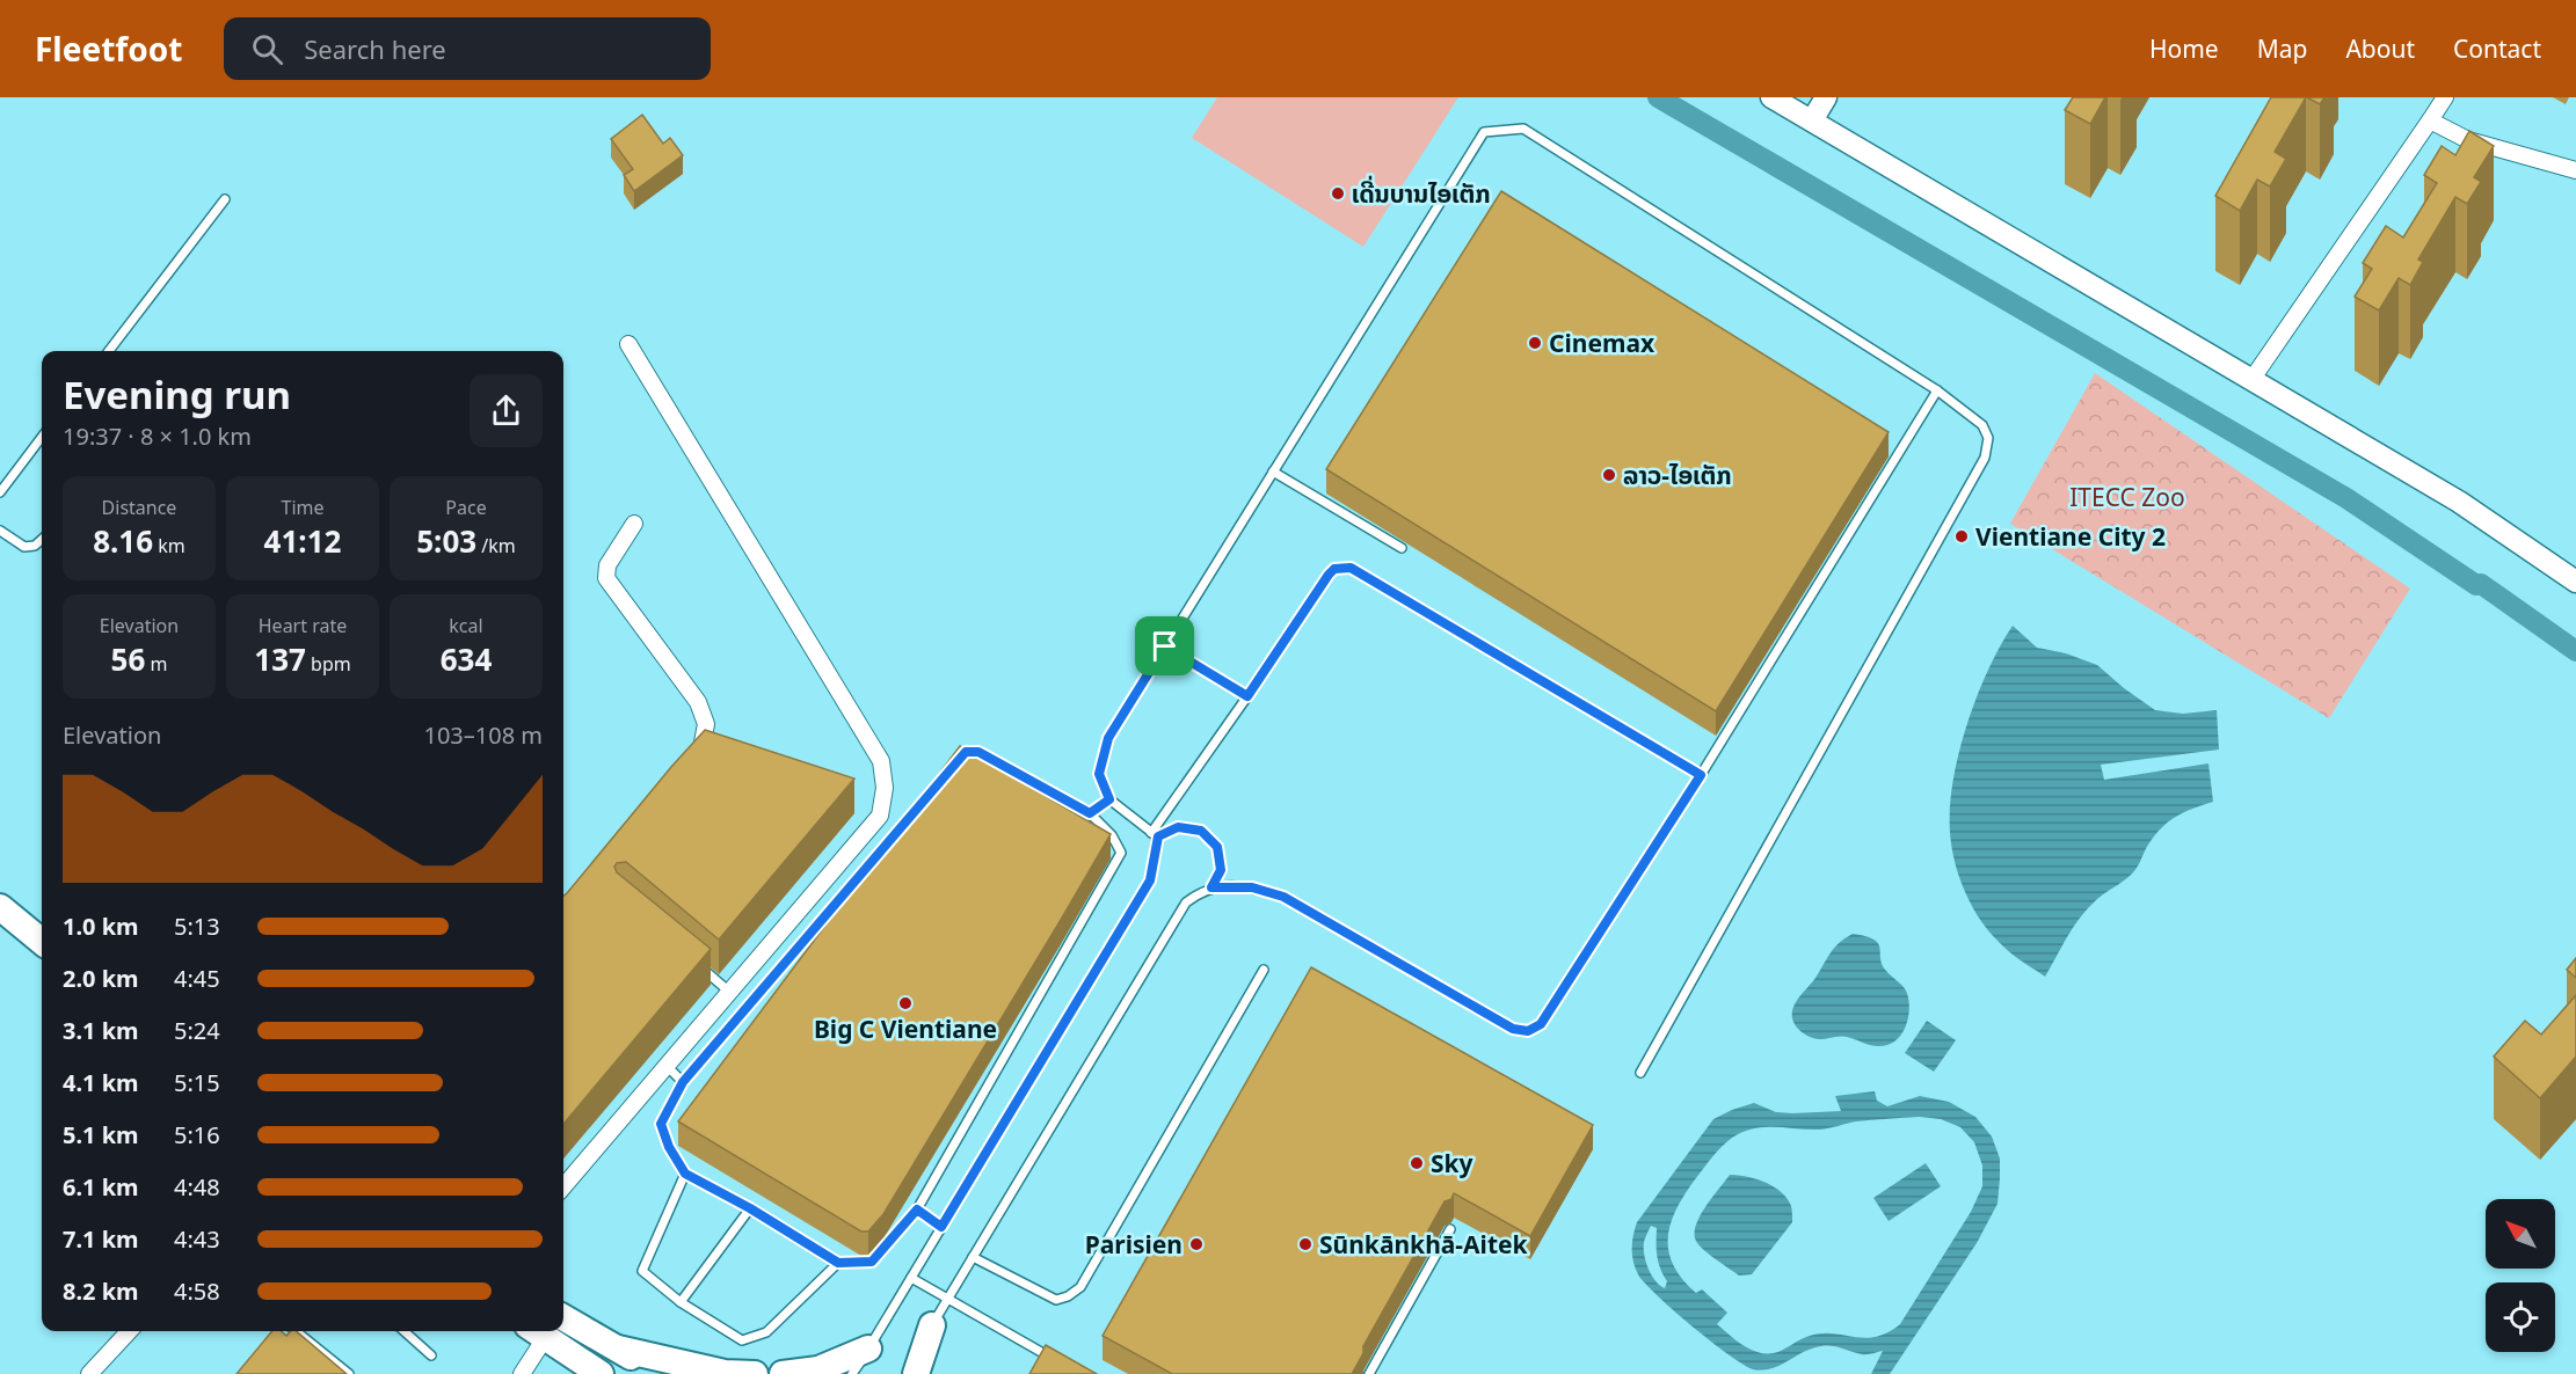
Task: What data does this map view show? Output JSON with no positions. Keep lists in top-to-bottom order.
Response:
{
  "parks": ["ITECC Zoo"],
  "places": [
    "ເດີ່ນບານໄອເຕັກ",
    "Cinemax",
    "ລາວ-ໄອເຕັກ",
    "Vientiane City 2",
    "Big C Vientiane",
    "Sky",
    "Parisien",
    "Sūnkānkhā-Aitek"
  ],
  "north": "top left",
  "page": {
    "header": "Fleetfoot",
    "search": "Search here",
    "nav": [
      "Home",
      "Map",
      "About",
      "Contact"
    ],
    "heading": ["Evening run", "19:37 · 8 × 1.0 km"],
    "stats": [
      ["Distance", "8.16 km"],
      ["Time", "41:12"],
      ["Pace", "5:03 /km"],
      ["Elevation", "56 m"],
      ["Heart rate", "137 bpm"],
      ["kcal", "634"]
    ],
    "chart": ["Elevation", "103–108 m"],
    "list": [
      {
        "name": "1.0 km",
        "note": "5:13"
      },
      {
        "name": "2.0 km",
        "note": "4:45"
      },
      {
        "name": "3.1 km",
        "note": "5:24"
      },
      {
        "name": "4.1 km",
        "note": "5:15"
      },
      {
        "name": "5.1 km",
        "note": "5:16"
      },
      {
        "name": "6.1 km",
        "note": "4:48"
      },
      {
        "name": "7.1 km",
        "note": "4:43"
      },
      {
        "name": "8.2 km",
        "note": "4:58"
      }
    ]
  }
}
